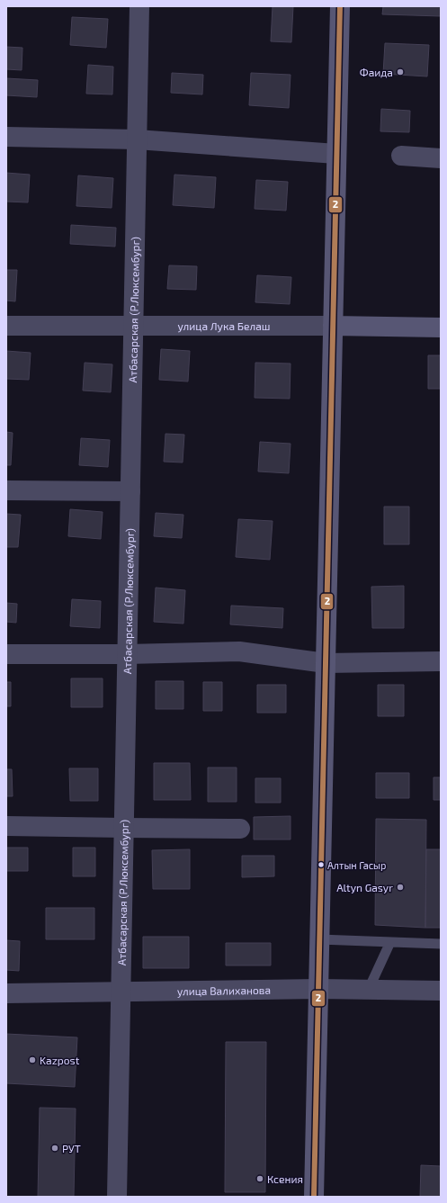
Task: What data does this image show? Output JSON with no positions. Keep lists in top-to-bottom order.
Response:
{
  "streets": {
    "main road": ["улица Лука Белаш"],
    "street": ["Атбасарская (Р.Люксембург)", "улица Валиханова"]
  },
  "crossings": [
    ["Атбасарская (Р.Люксембург)", "улица Лука Белаш"],
    ["Атбасарская (Р.Люксембург)", "улица Валиханова"]
  ],
  "places": [
    "Фаида",
    "Алтын Гасыр",
    "Altyn Gasyr",
    "Kazpost",
    "РУТ",
    "Ксения"
  ],
  "lines": ["transit line 2"]
}
